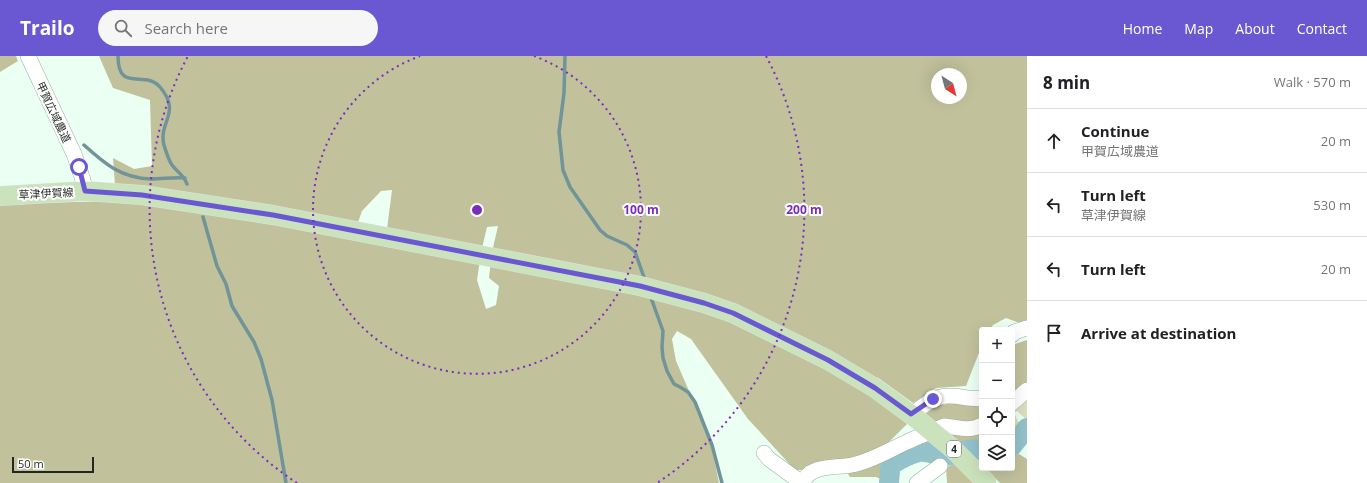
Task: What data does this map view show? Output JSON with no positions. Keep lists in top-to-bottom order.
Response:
{
  "streets": {
    "main road": ["草津伊賀線", "4"],
    "street": ["甲賀広域農道"]
  },
  "crossings": [
    ["甲賀広域農道", "草津伊賀線"]
  ],
  "scale_bar": "50 m",
  "north": "bottom right",
  "page": {
    "header": "Trailo",
    "search": "Search here",
    "nav": [
      "Home",
      "Map",
      "About",
      "Contact"
    ],
    "heading": ["8 min", "Walk · 570 m"],
    "list": [
      ["Continue", "甲賀広域農道", "20 m"],
      ["Turn left", "草津伊賀線", "530 m"],
      ["Turn left", "20 m"],
      "Arrive at destination"
    ],
    "map_buttons": ["+", "−"],
    "scale": "50 m"
  },
  "rings": ["100 m", "200 m"]
}
